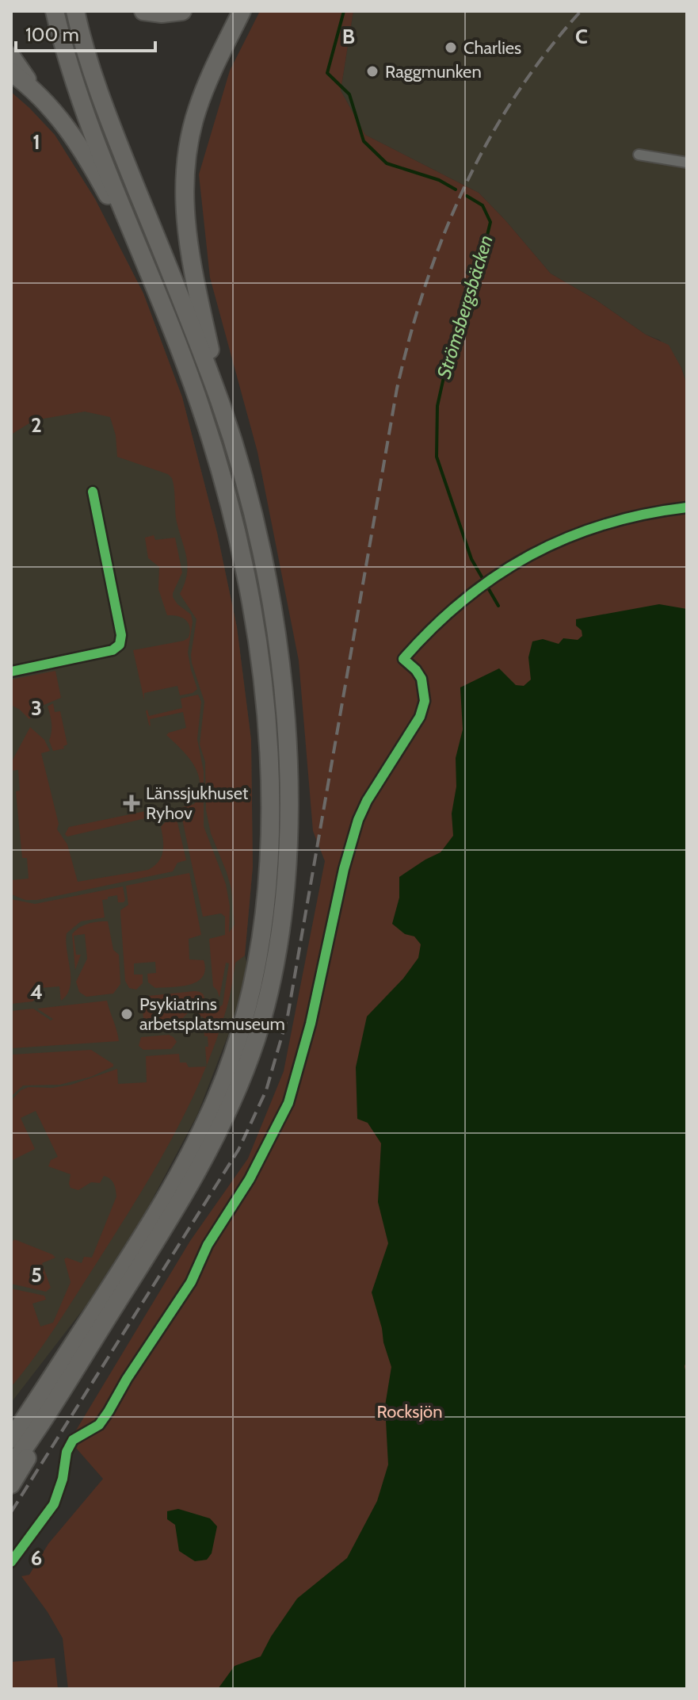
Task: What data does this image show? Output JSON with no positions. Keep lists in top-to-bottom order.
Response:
{
  "water": ["Strömsbergsbäcken"],
  "parks": ["Rocksjön"],
  "places": {
    "other": ["Charlies", "Raggmunken", "Psykiatrins arbetsplatsmuseum"],
    "health": ["Länssjukhuset Ryhov"]
  },
  "scale_bar": "100 m",
  "grid": {
    "columns": ["B", "C"],
    "rows": [
      "1",
      "2",
      "3",
      "4",
      "5",
      "6"
    ]
  }
}
